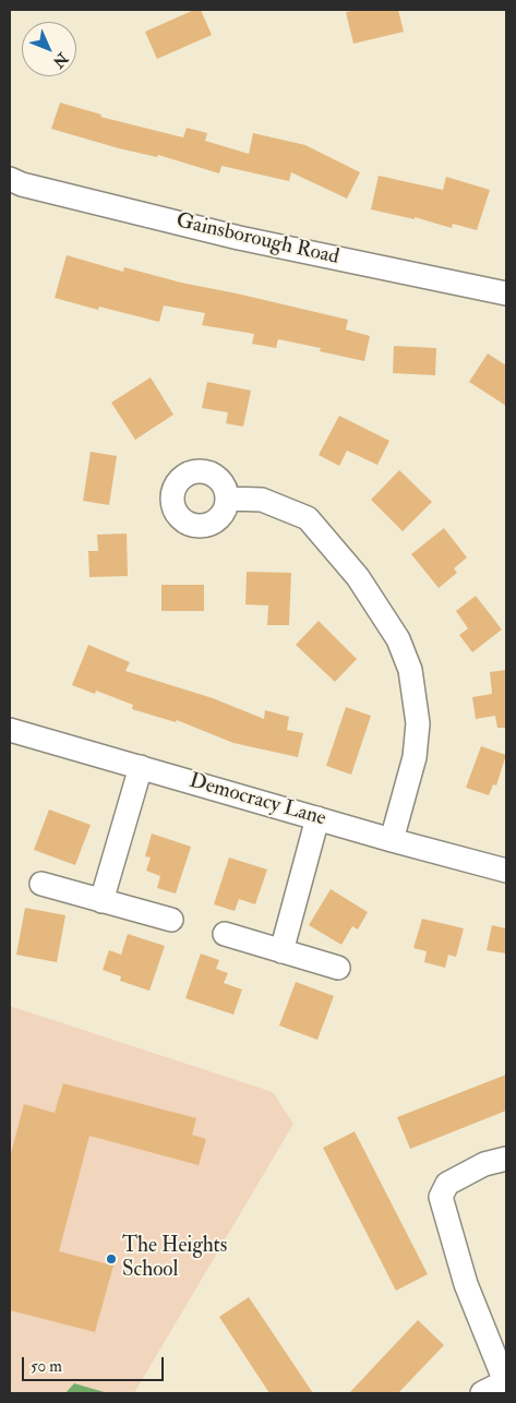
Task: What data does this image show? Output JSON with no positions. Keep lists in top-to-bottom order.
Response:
{
  "streets": {
    "street": ["Gainsborough Road", "Democracy Lane"]
  },
  "places": ["The Heights School"],
  "scale_bar": "50 m",
  "north": "bottom right"
}
